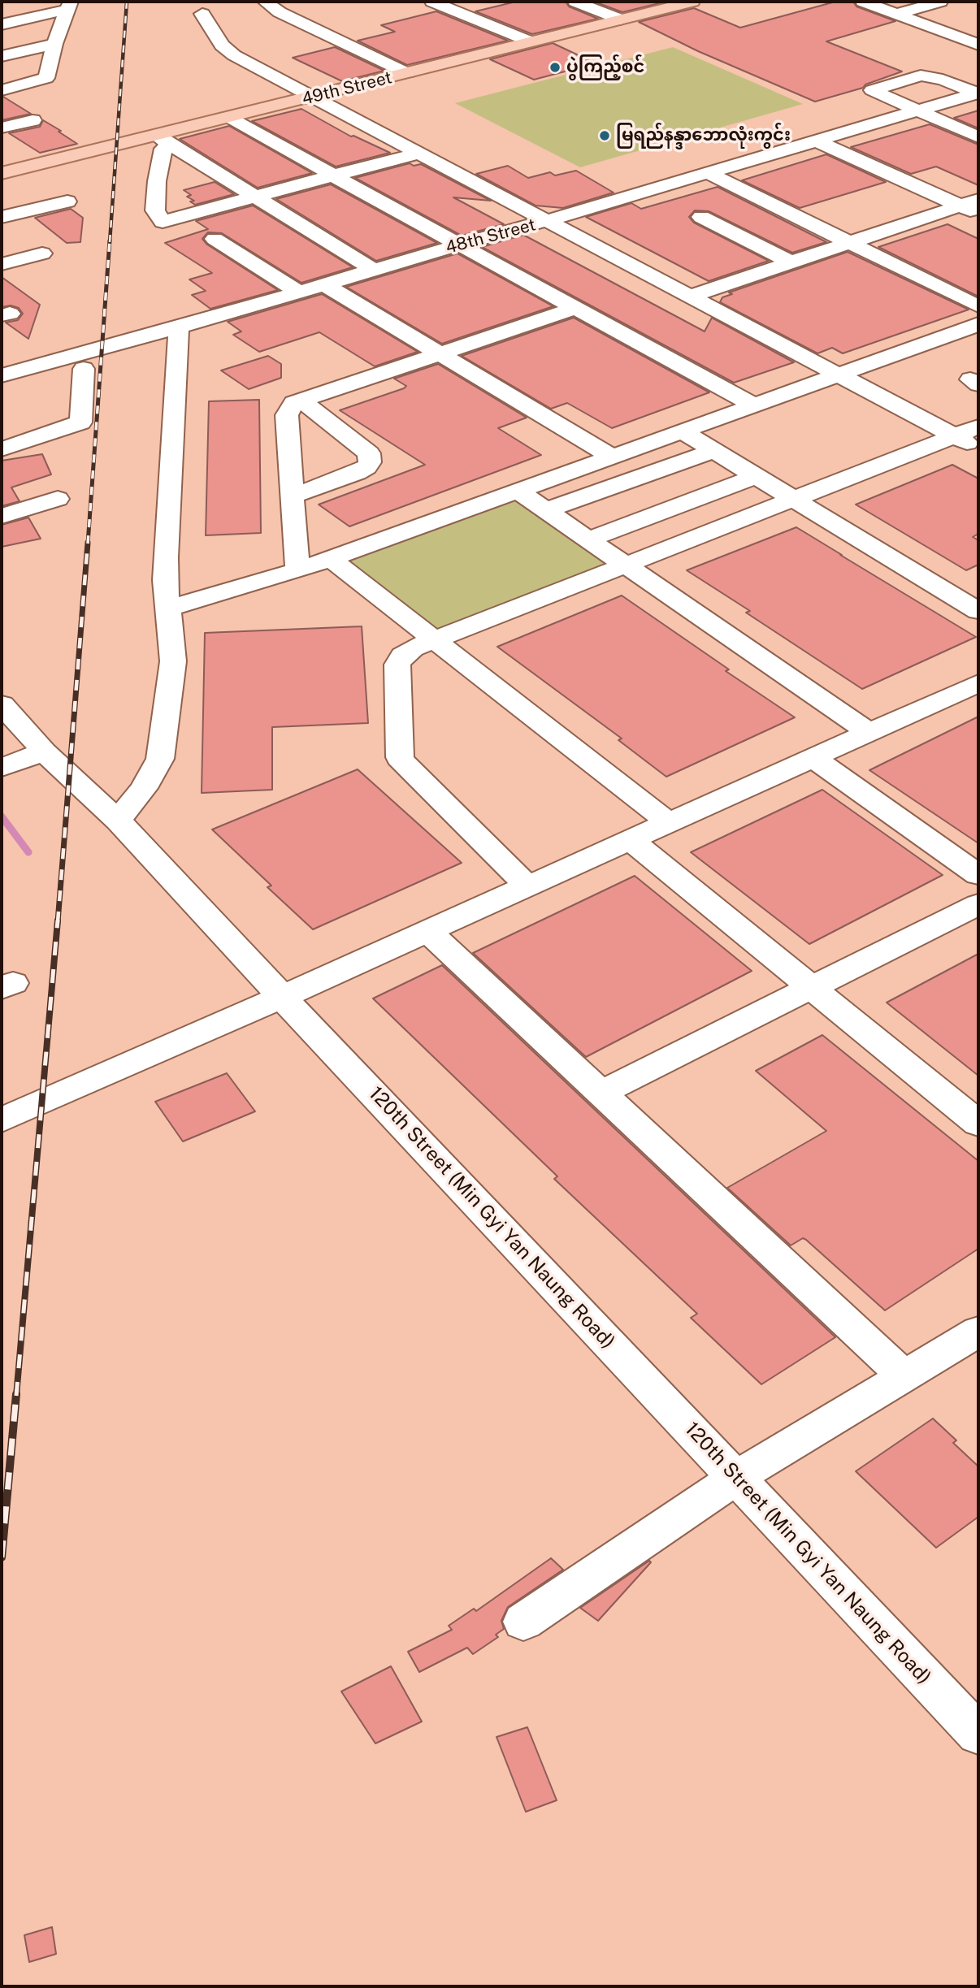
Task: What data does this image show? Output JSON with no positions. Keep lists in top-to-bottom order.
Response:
{
  "streets": {
    "main road": ["49th Street"],
    "street": ["48th Street", "120th Street (Min Gyi Yan Naung Road)"]
  },
  "places": ["ပွဲကြည့်စင်", "မြရည်နန္ဒာဘောလုံးကွင်း"]
}
